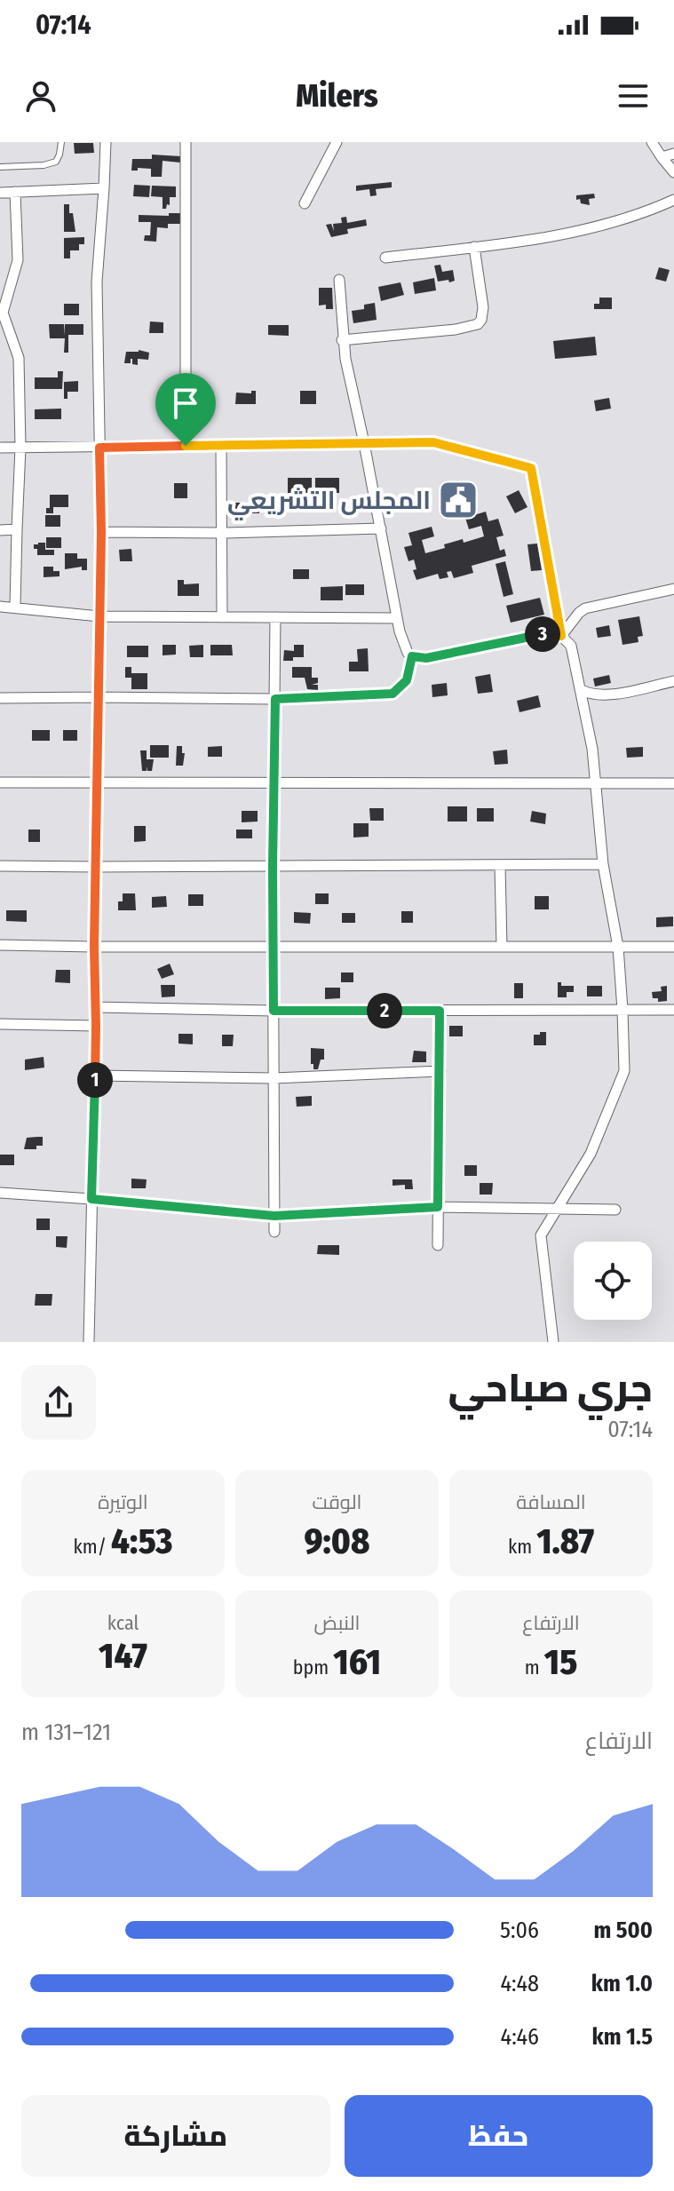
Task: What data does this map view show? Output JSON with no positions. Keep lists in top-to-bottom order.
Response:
{
  "places": {
    "public building": ["المجلس التشريعي"]
  },
  "page": {
    "status": "07:14",
    "header": "Milers",
    "pins": ["3", "2", "1"],
    "heading": ["جري صباحي", "07:14"],
    "stats": [
      ["المسافة", "1.87 km"],
      ["الوقت", "9:08"],
      ["الوتيرة", "4:53 /km"],
      ["الارتفاع", "15 m"],
      ["النبض", "161 bpm"],
      ["kcal", "147"]
    ],
    "chart": ["الارتفاع", "121–131 m"],
    "list": [
      {
        "name": "500 m",
        "note": "5:06"
      },
      {
        "name": "1.0 km",
        "note": "4:48"
      },
      {
        "name": "1.5 km",
        "note": "4:46"
      }
    ],
    "buttons": ["حفظ", "مشاركة"]
  }
}
